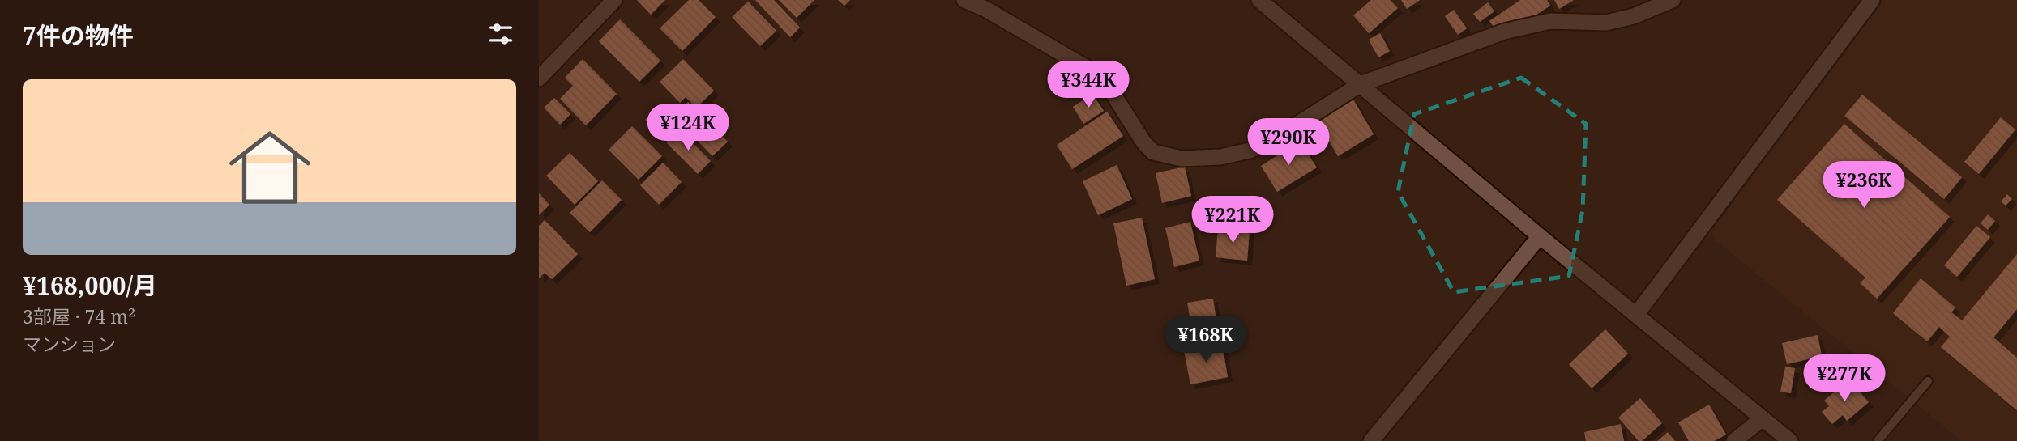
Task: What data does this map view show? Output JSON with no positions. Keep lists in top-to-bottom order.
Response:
{
  "page": {
    "heading": "7件の物件",
    "price": [
      "¥344K",
      "¥124K",
      "¥290K",
      "¥236K",
      "¥221K",
      "¥168K",
      "¥277K"
    ],
    "list": [
      {
        "name": "¥168,000/月",
        "note": "3部屋 · 74 m² · マンション"
      }
    ]
  }
}
